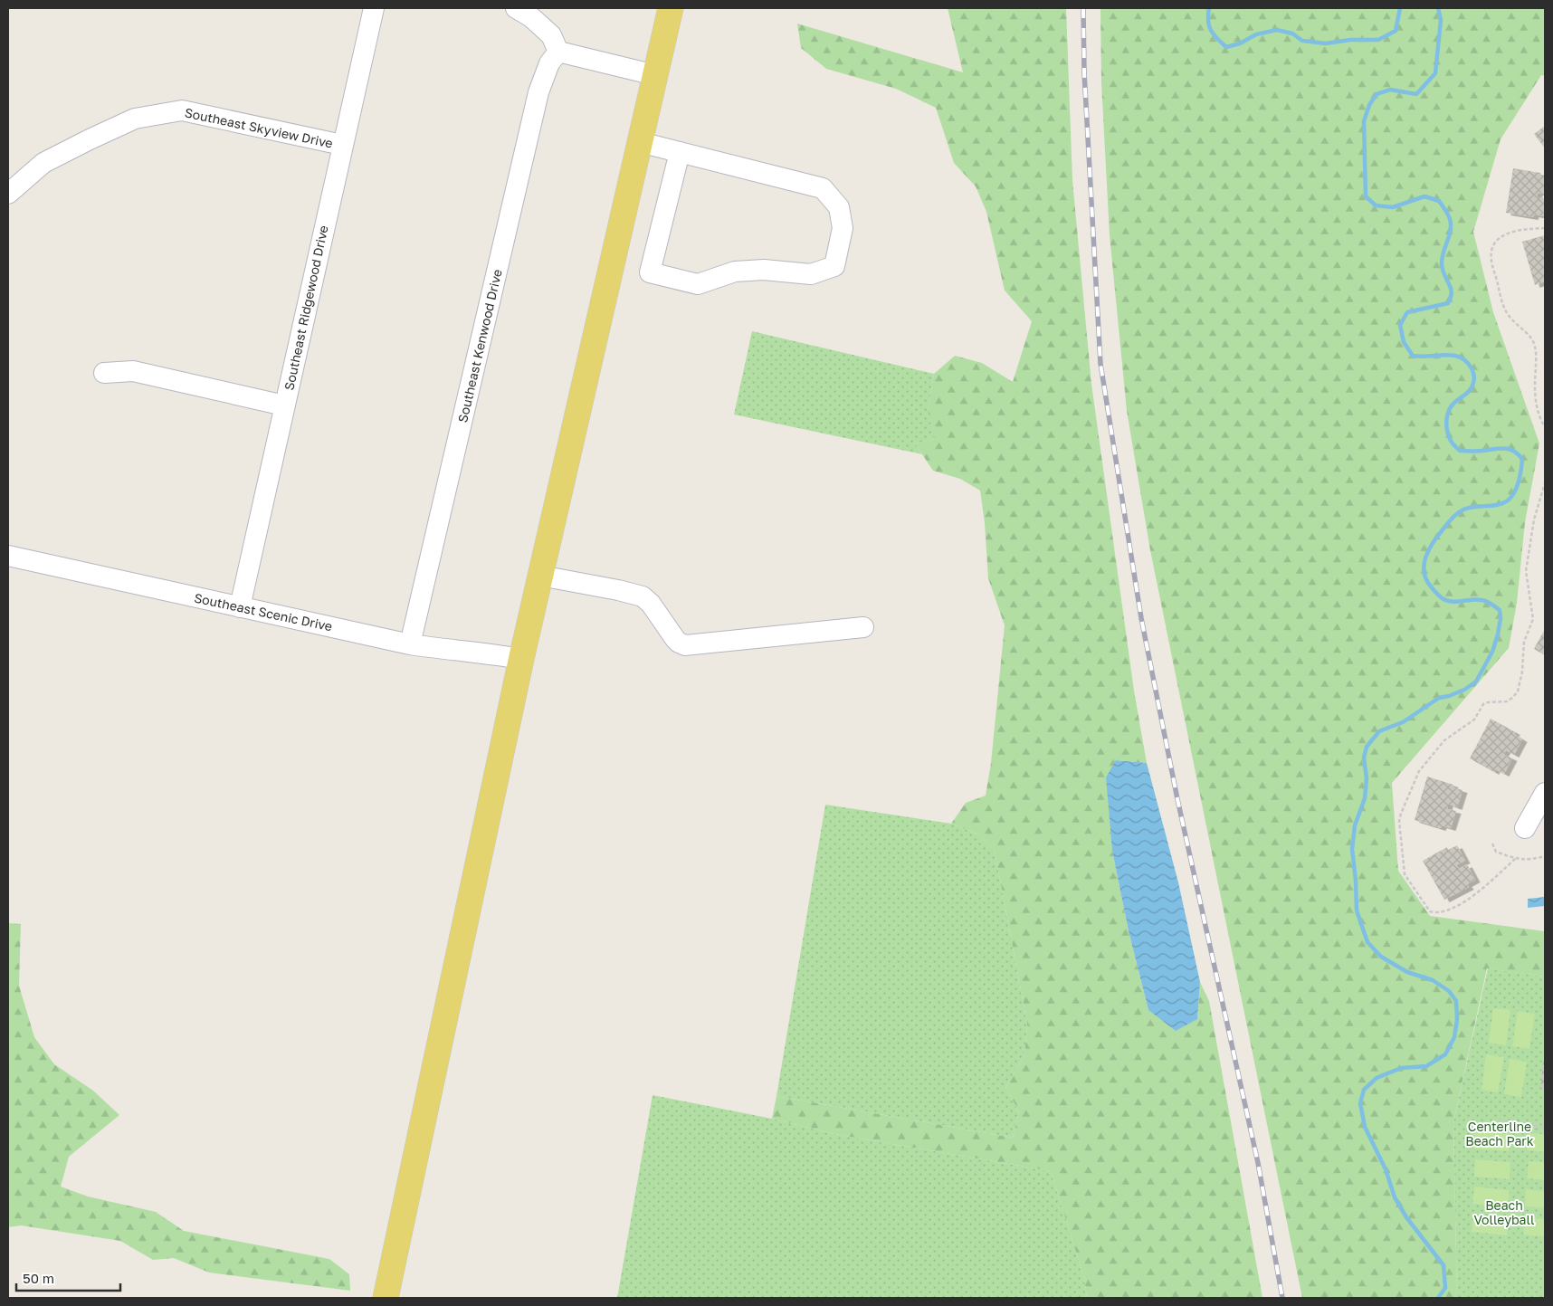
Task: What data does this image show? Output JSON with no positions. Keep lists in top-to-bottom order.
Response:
{
  "streets": {
    "street": [
      "Southeast Skyview Drive",
      "Southeast Ridgewood Drive",
      "Southeast Kenwood Drive",
      "Southeast Scenic Drive"
    ]
  },
  "crossings": [
    ["Southeast Skyview Drive", "Southeast Ridgewood Drive"],
    ["Southeast Ridgewood Drive", "Southeast Scenic Drive"],
    ["Southeast Kenwood Drive", "Southeast Scenic Drive"]
  ],
  "parks": ["Centerline Beach Park", "Beach Volleyball"],
  "scale_bar": "50 m"
}
